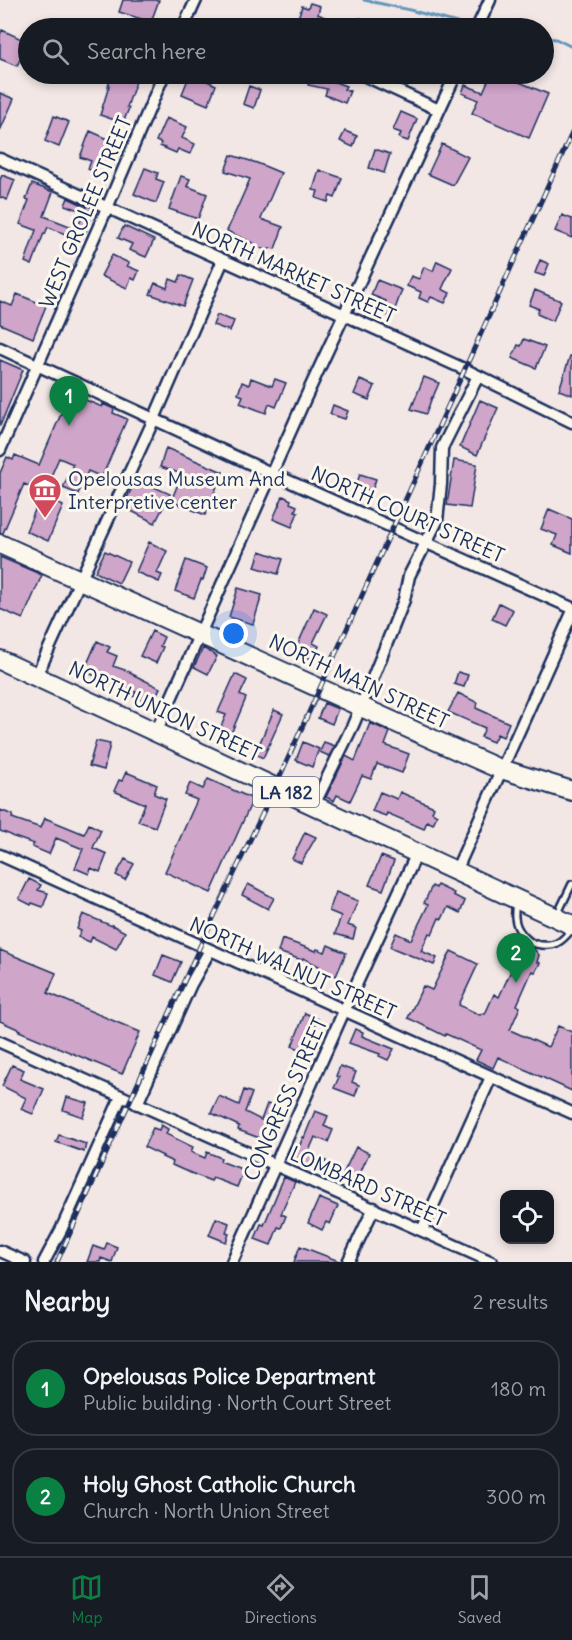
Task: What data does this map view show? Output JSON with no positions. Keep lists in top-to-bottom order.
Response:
{
  "streets": {
    "main road": ["NORTH MAIN STREET", "NORTH UNION STREET", "LA 182"],
    "street": [
      "WEST GROLEE STREET",
      "NORTH MARKET STREET",
      "NORTH COURT STREET",
      "NORTH WALNUT STREET",
      "CONGRESS STREET",
      "LOMBARD STREET"
    ]
  },
  "crossings": [
    ["WEST GROLEE STREET", "NORTH MARKET STREET"],
    ["WEST GROLEE STREET", "NORTH COURT STREET"],
    ["NORTH UNION STREET", "CONGRESS STREET"],
    ["NORTH WALNUT STREET", "CONGRESS STREET"],
    ["CONGRESS STREET", "LOMBARD STREET"]
  ],
  "places": {
    "museum": ["Opelousas Museum And Interpretive center"]
  },
  "page": {
    "search": "Search here",
    "pins": ["1", "2"],
    "heading": ["Nearby", "2 results"],
    "list": [
      {
        "mark": "1",
        "name": "Opelousas Police Department",
        "note": "Public building · North Court Street",
        "value": "180 m"
      },
      {
        "mark": "2",
        "name": "Holy Ghost Catholic Church",
        "note": "Church · North Union Street",
        "value": "300 m"
      }
    ],
    "nav": ["Map", "Directions", "Saved"]
  }
}
